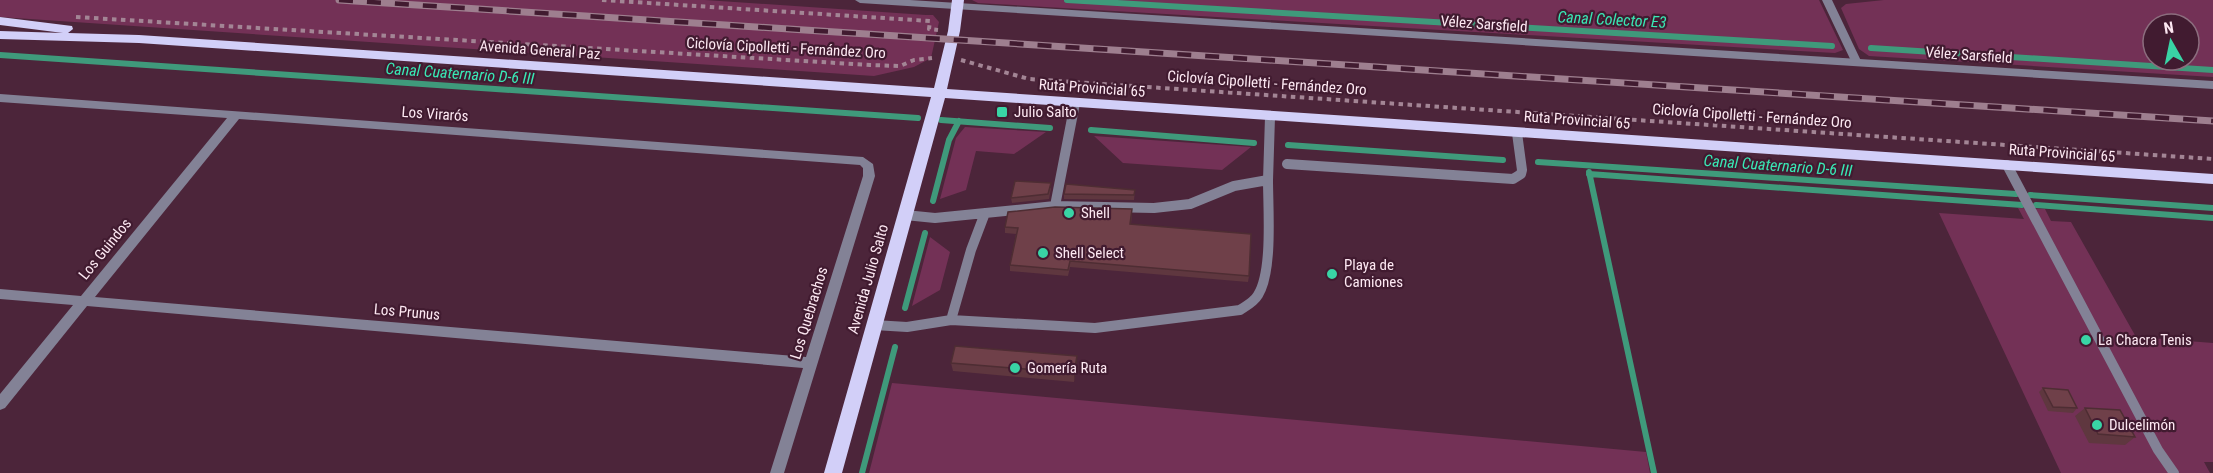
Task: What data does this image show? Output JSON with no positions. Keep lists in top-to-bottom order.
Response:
{
  "streets": {
    "main road": ["Avenida General Paz", "Ruta Provincial 65", "Avenida Julio Salto"],
    "street": [
      "Vélez Sarsfield",
      "Los Virarós",
      "Los Guindos",
      "Los Prunus",
      "Los Quebrachos"
    ],
    "path": ["Ciclovía Cipolletti - Fernández Oro"]
  },
  "crossings": [
    ["Vélez Sarsfield", "Avenida Julio Salto"],
    ["Ciclovía Cipolletti - Fernández Oro", "Avenida Julio Salto"],
    ["Avenida General Paz", "Ruta Provincial 65"],
    ["Avenida General Paz", "Avenida Julio Salto"],
    ["Ruta Provincial 65", "Avenida Julio Salto"],
    ["Los Virarós", "Los Guindos"],
    ["Los Virarós", "Los Quebrachos"],
    ["Los Guindos", "Los Prunus"],
    ["Los Prunus", "Los Quebrachos"]
  ],
  "water": ["Canal Colector E3", "Canal Cuaternario D-6 III"],
  "places": {
    "transit": ["Julio Salto"],
    "other": [
      "Shell",
      "Shell Select",
      "Playa de Camiones",
      "La Chacra Tenis",
      "Gomería Ruta",
      "Dulcelimón"
    ]
  },
  "north": "top"
}
